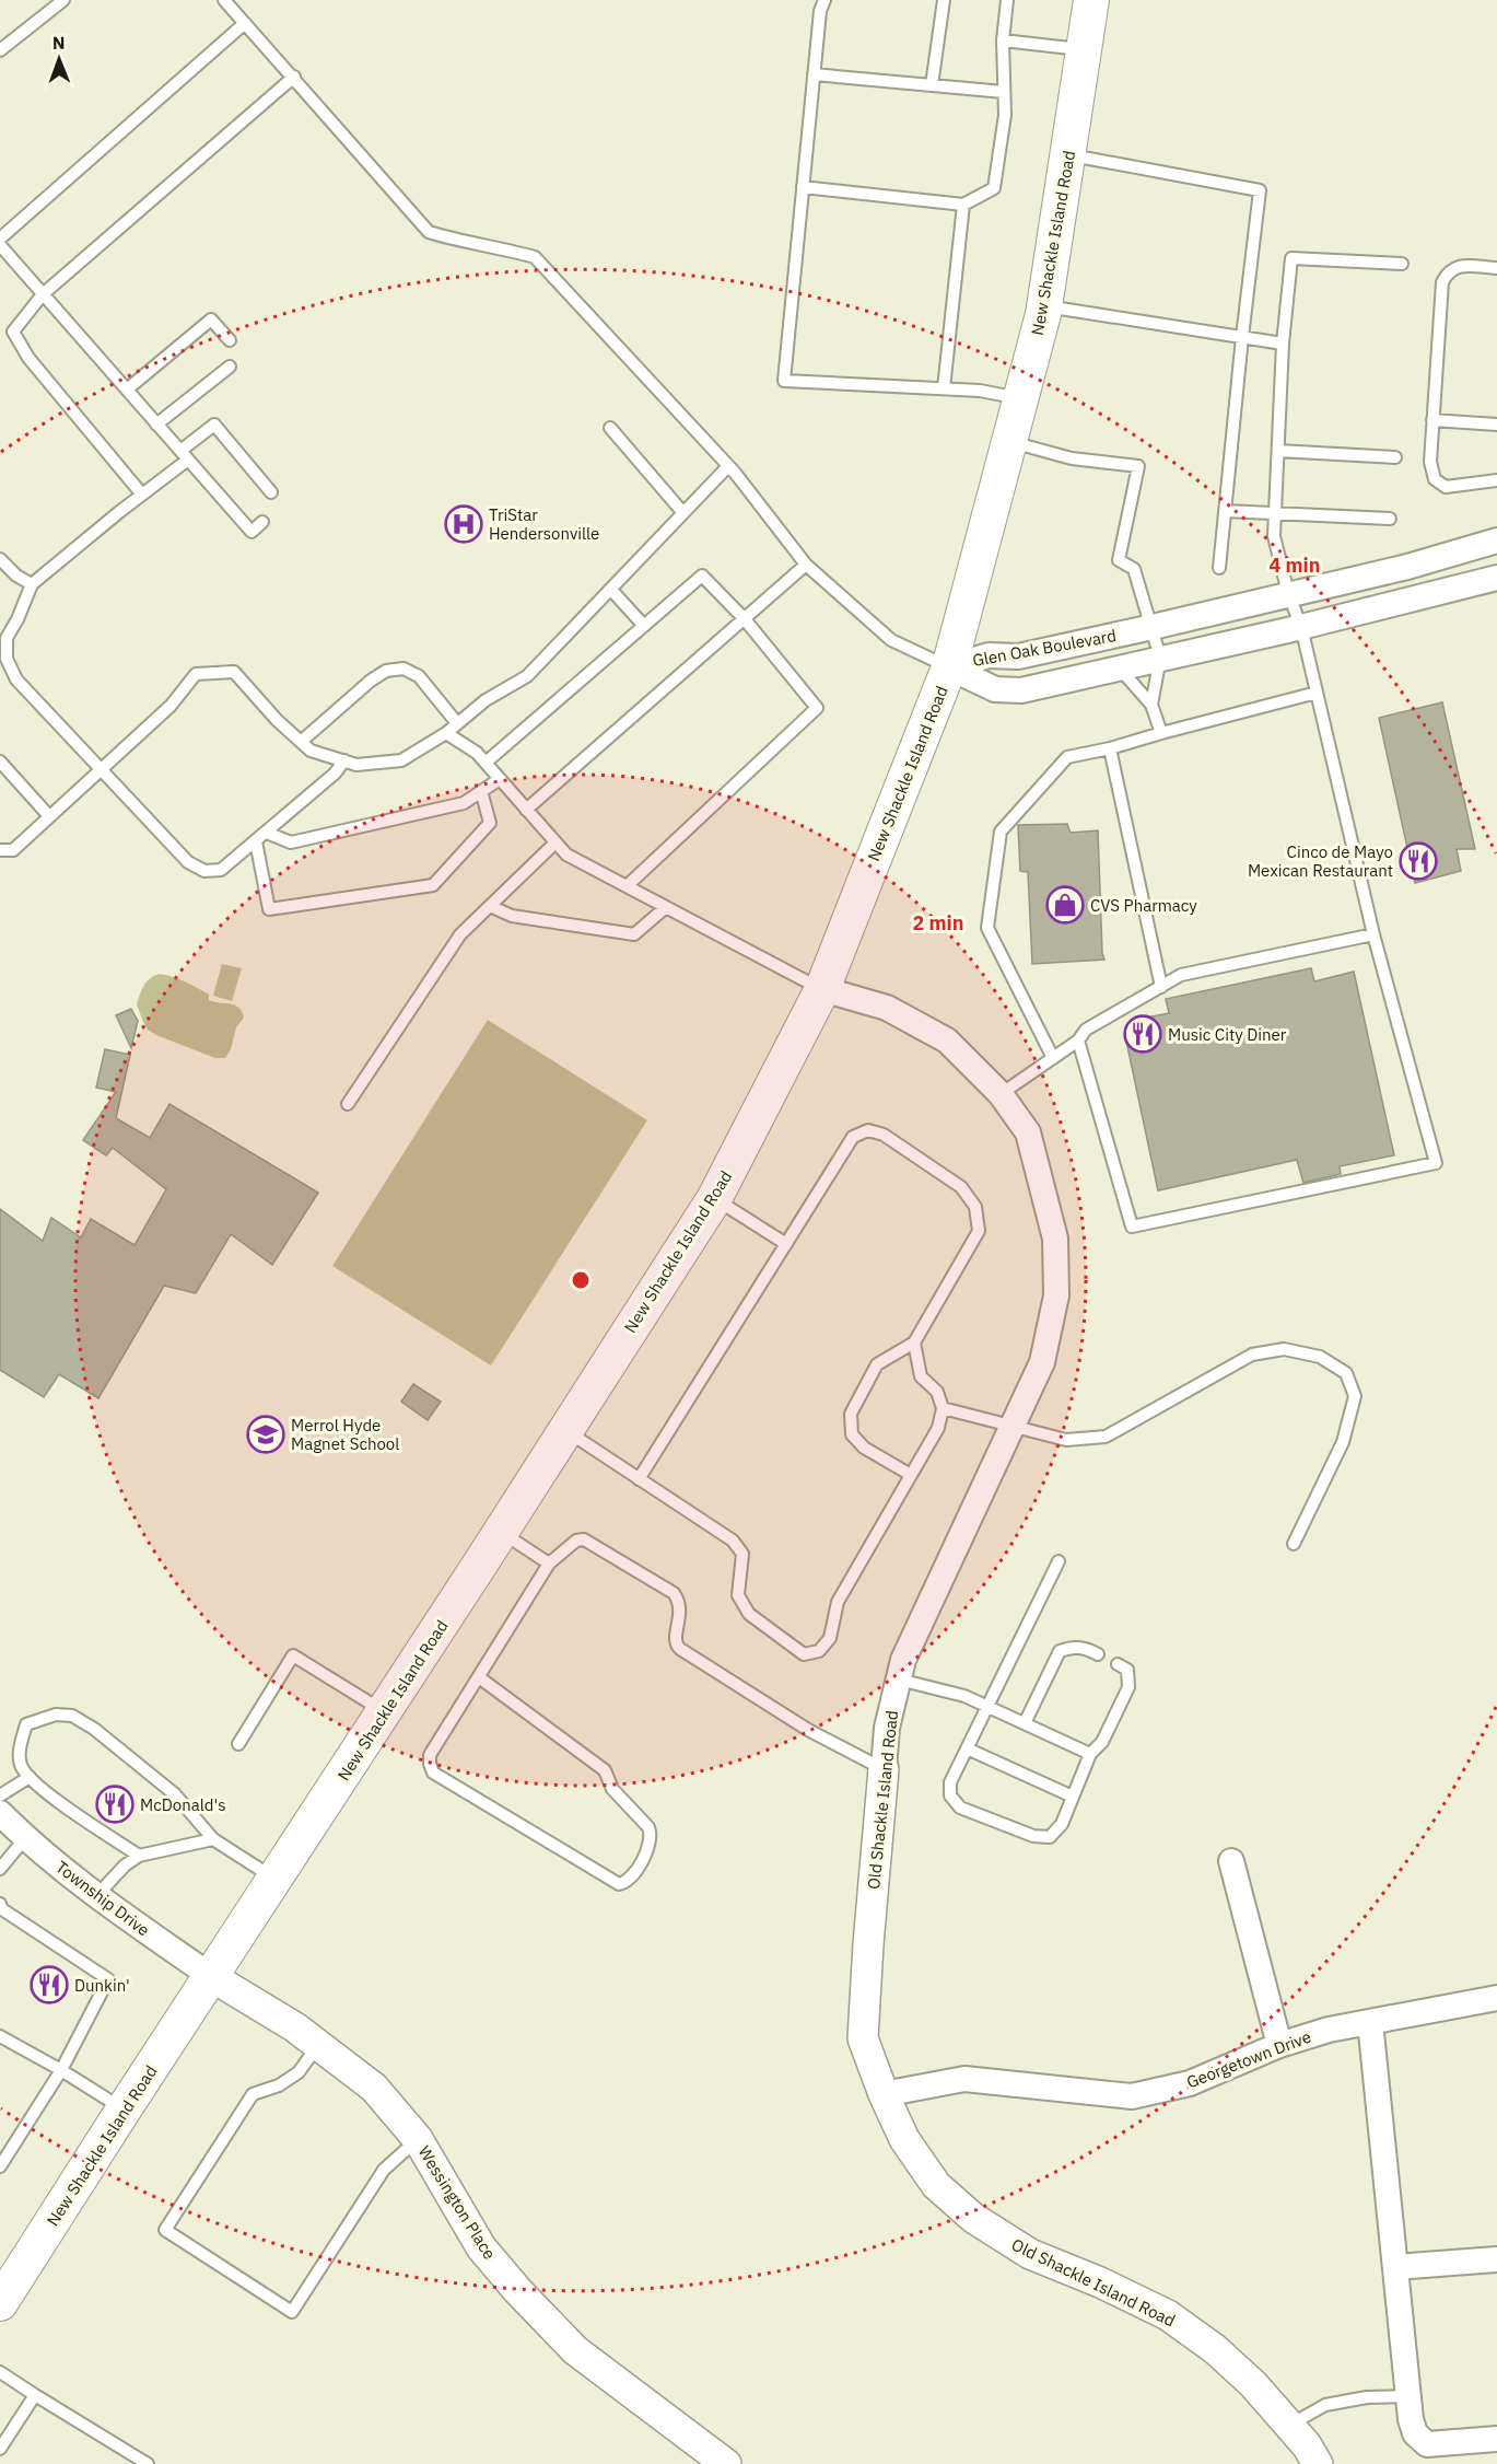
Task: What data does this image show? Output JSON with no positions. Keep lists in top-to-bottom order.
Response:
{
  "streets": {
    "main road": ["New Shackle Island Road"],
    "street": [
      "Glen Oak Boulevard",
      "Old Shackle Island Road",
      "Township Drive",
      "Georgetown Drive",
      "Wessington Place"
    ]
  },
  "crossings": [
    ["New Shackle Island Road", "Glen Oak Boulevard"],
    ["New Shackle Island Road", "Old Shackle Island Road"],
    ["New Shackle Island Road", "Township Drive"],
    ["New Shackle Island Road", "Wessington Place"],
    ["Old Shackle Island Road", "Georgetown Drive"],
    ["Township Drive", "Wessington Place"]
  ],
  "places": {
    "hospital": ["TriStar Hendersonville"],
    "restaurant": [
      "Cinco de Mayo Mexican Restaurant",
      "Music City Diner",
      "McDonald's",
      "Dunkin'"
    ],
    "shop": ["CVS Pharmacy"],
    "school or university": ["Merrol Hyde Magnet School"]
  },
  "north": "top",
  "rings": ["4 min", "2 min"]
}
